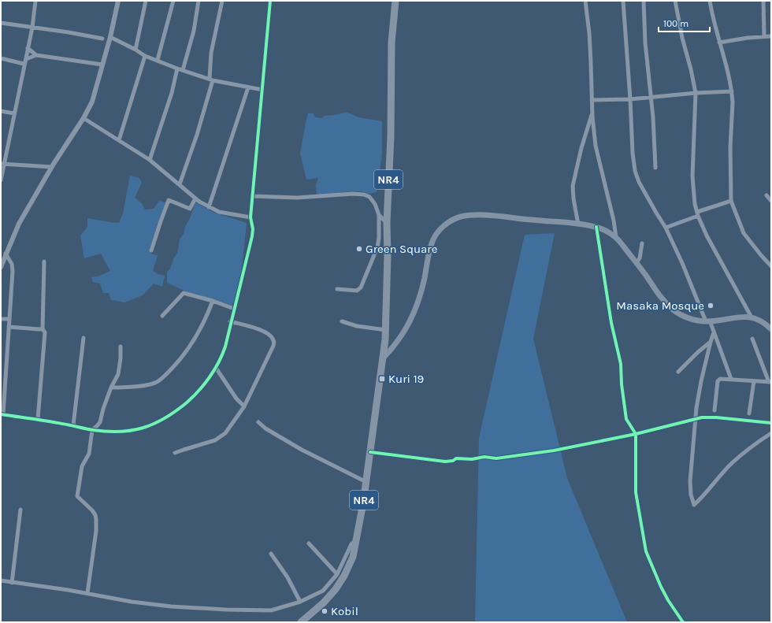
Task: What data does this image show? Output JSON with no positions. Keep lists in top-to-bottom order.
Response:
{
  "streets": {
    "highway": ["NR4"]
  },
  "places": {
    "other": ["Green Square", "Masaka Mosque", "Kobil"],
    "transit": ["Kuri 19"]
  },
  "scale_bar": "100 m"
}
